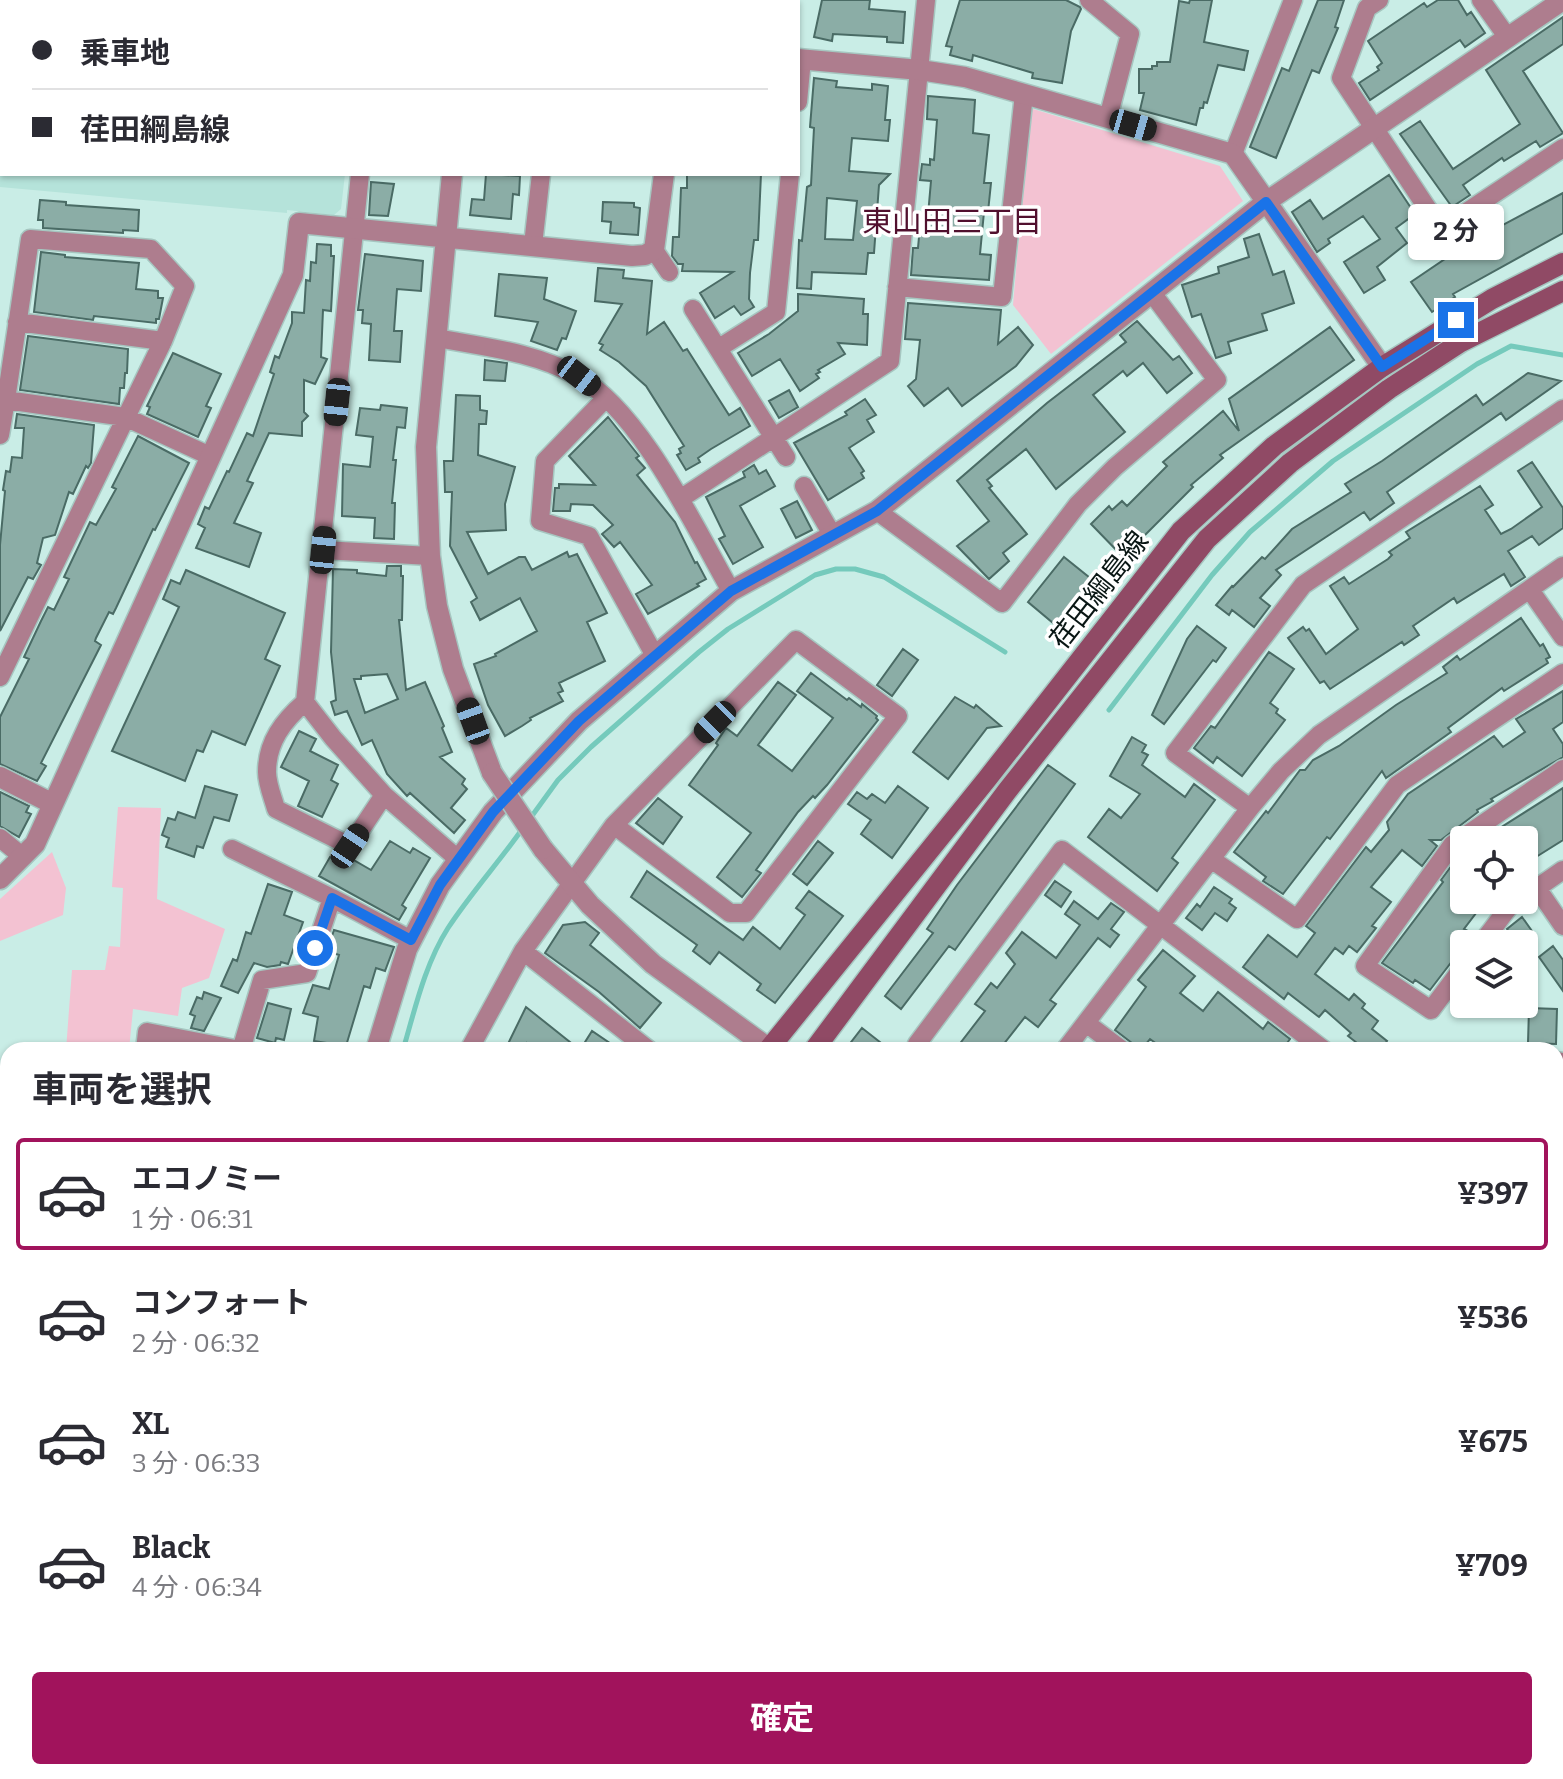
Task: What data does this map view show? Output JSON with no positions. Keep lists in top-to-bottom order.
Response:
{
  "streets": {
    "main road": ["荏田綱島線"]
  },
  "districts": ["東山田三丁目"],
  "page": {
    "banner": ["乗車地", "荏田綱島線"],
    "bubble": "2 分",
    "heading": "車両を選択",
    "list": [
      {
        "name": "エコノミー",
        "note": "1 分 · 06:31",
        "value": "¥397"
      },
      {
        "name": "コンフォート",
        "note": "2 分 · 06:32",
        "value": "¥536"
      },
      {
        "name": "XL",
        "note": "3 分 · 06:33",
        "value": "¥675"
      },
      {
        "name": "Black",
        "note": "4 分 · 06:34",
        "value": "¥709"
      }
    ],
    "buttons": "確定"
  }
}
